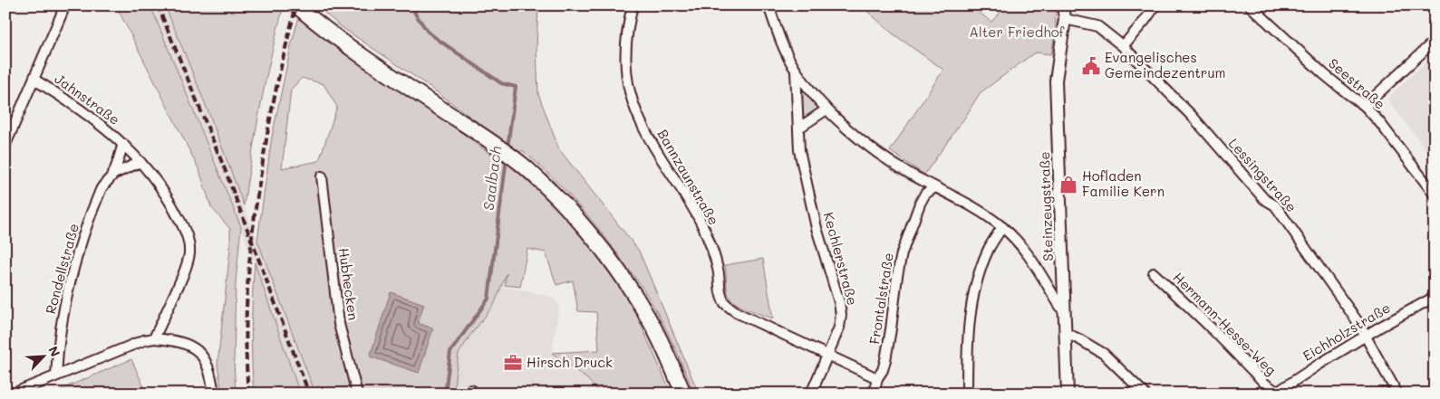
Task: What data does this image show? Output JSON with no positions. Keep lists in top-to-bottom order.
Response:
{
  "streets": {
    "street": [
      "Seestraße",
      "Jahnstraße",
      "Lessingstraße",
      "Bannzaunstraße",
      "Steinzeugstraße",
      "Kechlerstraße",
      "Rondellstraße",
      "Hubhecken",
      "Frontalstraße",
      "Hermann-Hesse-Weg",
      "Eichholzstraße"
    ]
  },
  "crossings": [
    ["Jahnstraße", "Rondellstraße"],
    ["Lessingstraße", "Steinzeugstraße"],
    ["Lessingstraße", "Eichholzstraße"],
    ["Bannzaunstraße", "Kechlerstraße"],
    ["Bannzaunstraße", "Frontalstraße"],
    ["Hermann-Hesse-Weg", "Eichholzstraße"]
  ],
  "water": ["Saalbach"],
  "parks": ["Alter Friedhof"],
  "places": {
    "public building": ["Evangelisches Gemeindezentrum"],
    "shop": ["Hofladen Familie Kern"],
    "office": ["Hirsch Druck"]
  },
  "north": "top right"
}
